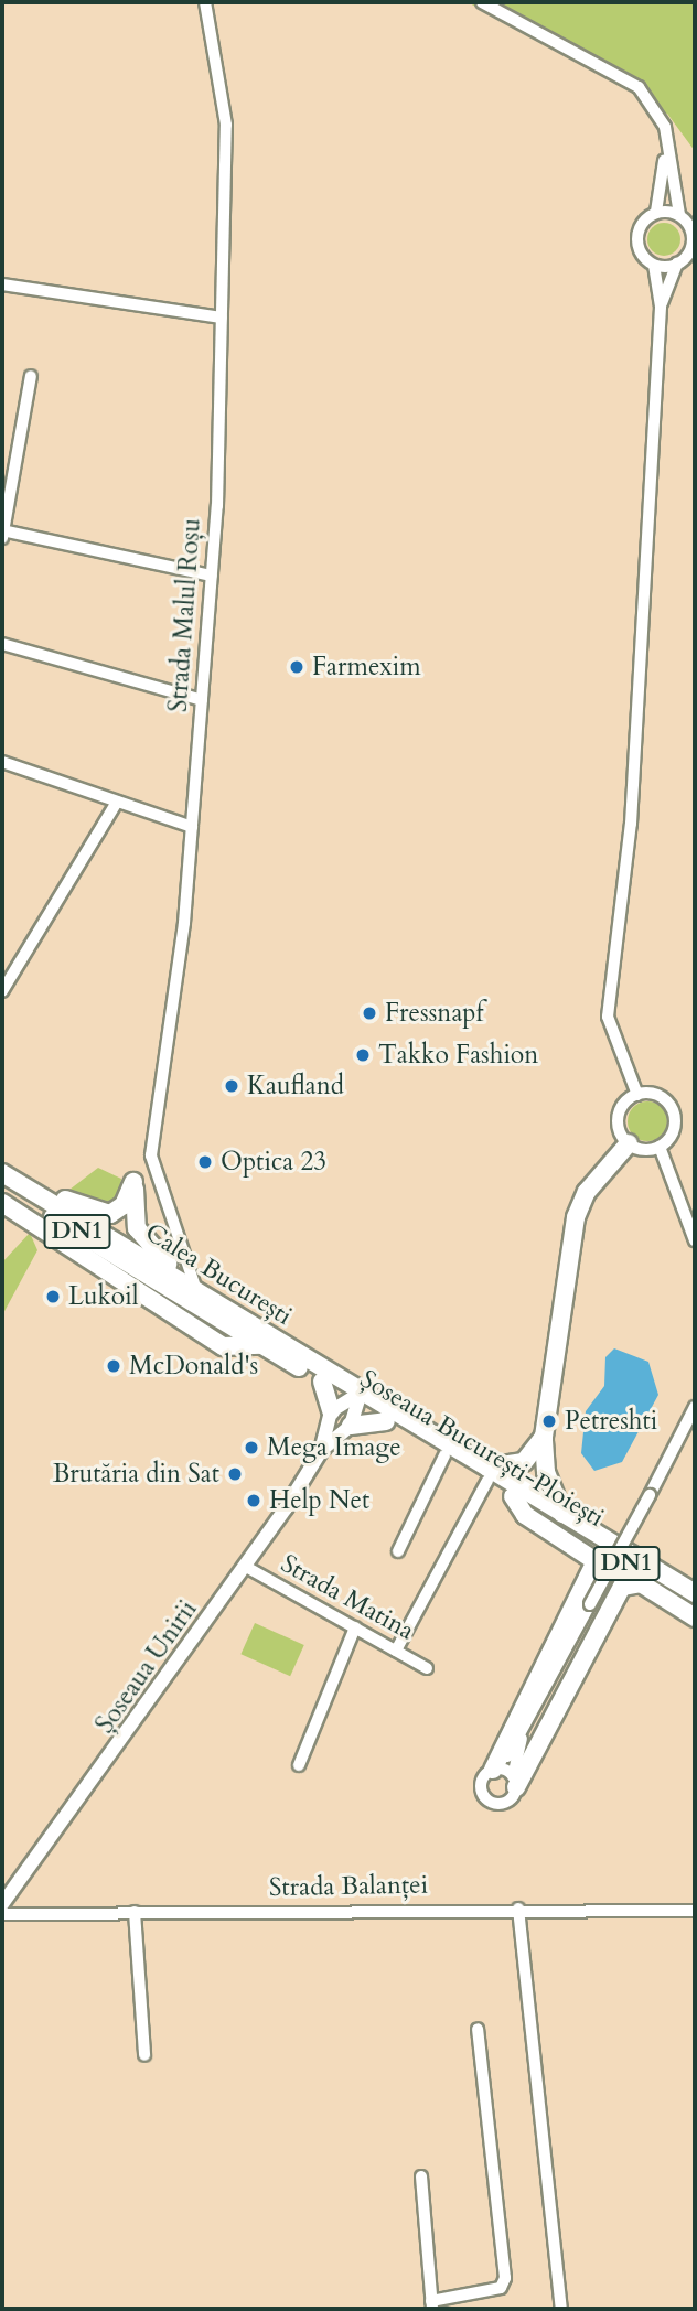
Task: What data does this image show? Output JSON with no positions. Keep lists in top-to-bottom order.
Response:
{
  "streets": {
    "highway": ["DN1", "Calea București", "Șoseaua București-Ploiești"],
    "main road": ["Șoseaua Unirii"],
    "street": ["Strada Malul Roșu", "Strada Matina", "Strada Balanței"]
  },
  "crossings": [
    ["Strada Malul Roșu", "Calea București"],
    ["Calea București", "Șoseaua București-Ploiești"],
    ["Strada Matina", "Șoseaua Unirii"]
  ],
  "places": [
    "Farmexim",
    "Fressnapf",
    "Takko Fashion",
    "Kaufland",
    "Optica 23",
    "Lukoil",
    "McDonald's",
    "Petreshti",
    "Mega Image",
    "Brutăria din Sat",
    "Help Net"
  ]
}
